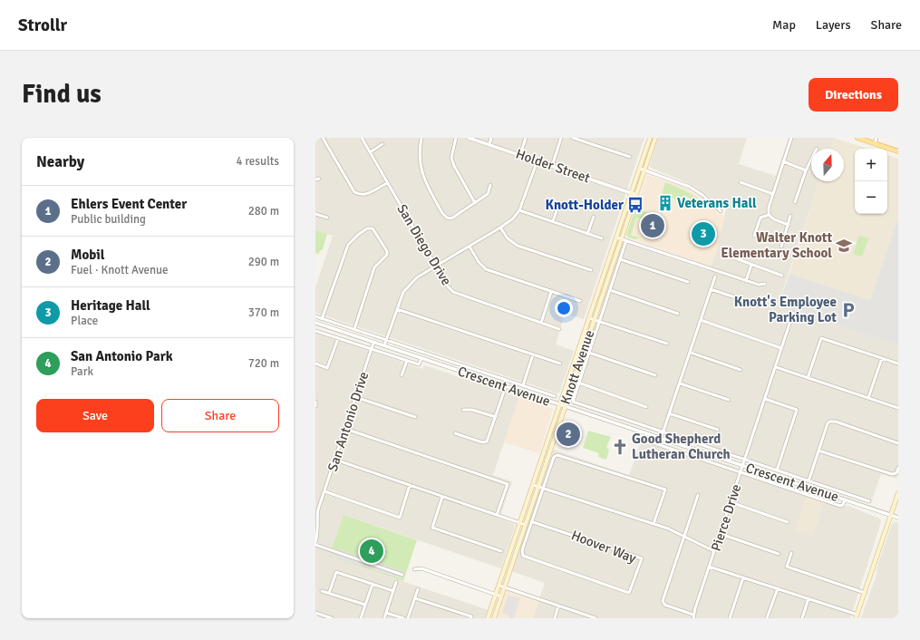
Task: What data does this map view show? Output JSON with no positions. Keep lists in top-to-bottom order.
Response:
{
  "streets": {
    "main road": ["Knott Avenue"],
    "street": [
      "Holder Street",
      "San Diego Drive",
      "Crescent Avenue",
      "San Antonio Drive",
      "Pierce Drive",
      "Hoover Way"
    ]
  },
  "crossings": [
    ["Holder Street", "Knott Avenue"],
    ["Knott Avenue", "Crescent Avenue"],
    ["Crescent Avenue", "San Antonio Drive"],
    ["Crescent Avenue", "Pierce Drive"]
  ],
  "places": {
    "building": ["Veterans Hall"],
    "bus stop": ["Knott-Holder"],
    "school or university": ["Walter Knott Elementary School"],
    "parking": ["Knott's Employee Parking Lot"],
    "church": ["Good Shepherd Lutheran Church"]
  },
  "north": "top",
  "page": {
    "header": "Strollr",
    "nav": ["Map", "Layers", "Share"],
    "buttons": [
      "Directions",
      ["Save", "Share"]
    ],
    "title": "Find us",
    "heading": ["Nearby", "4 results"],
    "map_buttons": ["+", "−"],
    "list": [
      {
        "mark": "1",
        "name": "Ehlers Event Center",
        "note": "Public building",
        "value": "280 m"
      },
      {
        "mark": "2",
        "name": "Mobil",
        "note": "Fuel · Knott Avenue",
        "value": "290 m"
      },
      {
        "mark": "3",
        "name": "Heritage Hall",
        "note": "Place",
        "value": "370 m"
      },
      {
        "mark": "4",
        "name": "San Antonio Park",
        "note": "Park",
        "value": "720 m"
      }
    ],
    "pins": [
      "1",
      "3",
      "2",
      "4"
    ]
  }
}
